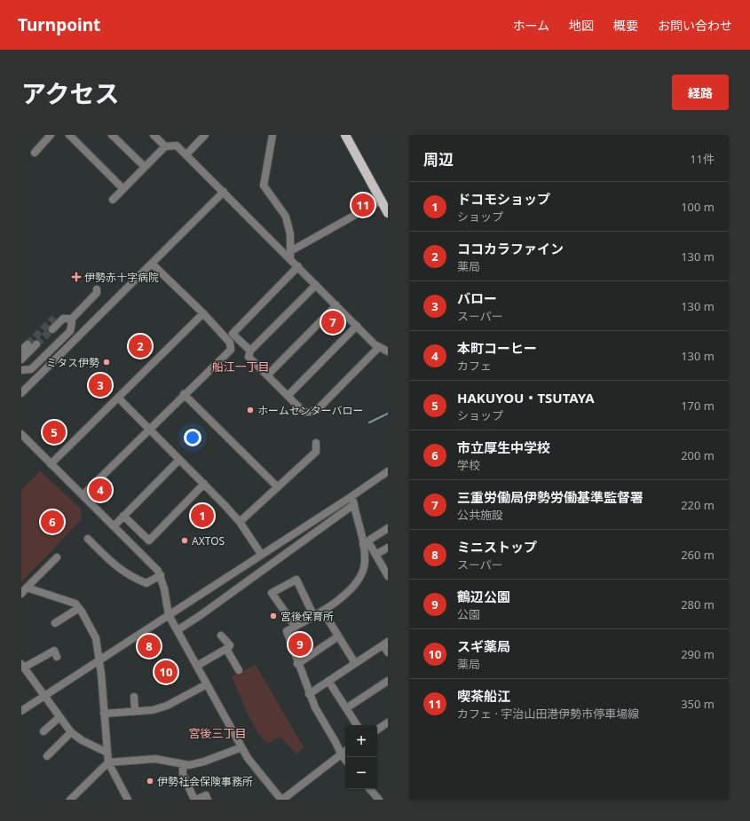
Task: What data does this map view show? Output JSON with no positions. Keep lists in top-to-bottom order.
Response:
{
  "districts": ["船江一丁目", "宮後三丁目"],
  "places": {
    "health": ["伊勢赤十字病院"],
    "other": [
      "ミタス伊勢",
      "ホームセンターバロー",
      "AXTOS",
      "宮後保育所",
      "伊勢社会保険事務所"
    ]
  },
  "page": {
    "header": "Turnpoint",
    "nav": [
      "ホーム",
      "地図",
      "概要",
      "お問い合わせ"
    ],
    "title": "アクセス",
    "buttons": "経路",
    "heading": ["周辺", "11件"],
    "list": [
      {
        "mark": "1",
        "name": "ドコモショップ",
        "note": "ショップ",
        "value": "100 m"
      },
      {
        "mark": "2",
        "name": "ココカラファイン",
        "note": "薬局",
        "value": "130 m"
      },
      {
        "mark": "3",
        "name": "バロー",
        "note": "スーパー",
        "value": "130 m"
      },
      {
        "mark": "4",
        "name": "本町コーヒー",
        "note": "カフェ",
        "value": "130 m"
      },
      {
        "mark": "5",
        "name": "HAKUYOU・TSUTAYA",
        "note": "ショップ",
        "value": "170 m"
      },
      {
        "mark": "6",
        "name": "市立厚生中学校",
        "note": "学校",
        "value": "200 m"
      },
      {
        "mark": "7",
        "name": "三重労働局伊勢労働基準監督署",
        "note": "公共施設",
        "value": "220 m"
      },
      {
        "mark": "8",
        "name": "ミニストップ",
        "note": "スーパー",
        "value": "260 m"
      },
      {
        "mark": "9",
        "name": "鶴辺公園",
        "note": "公園",
        "value": "280 m"
      },
      {
        "mark": "10",
        "name": "スギ薬局",
        "note": "薬局",
        "value": "290 m"
      },
      {
        "mark": "11",
        "name": "喫茶船江",
        "note": "カフェ · 宇治山田港伊勢市停車場線",
        "value": "350 m"
      }
    ],
    "pins": [
      "11",
      "7",
      "2",
      "3",
      "5",
      "4",
      "1",
      "6",
      "9",
      "8",
      "10"
    ],
    "map_buttons": ["+", "−"]
  }
}
